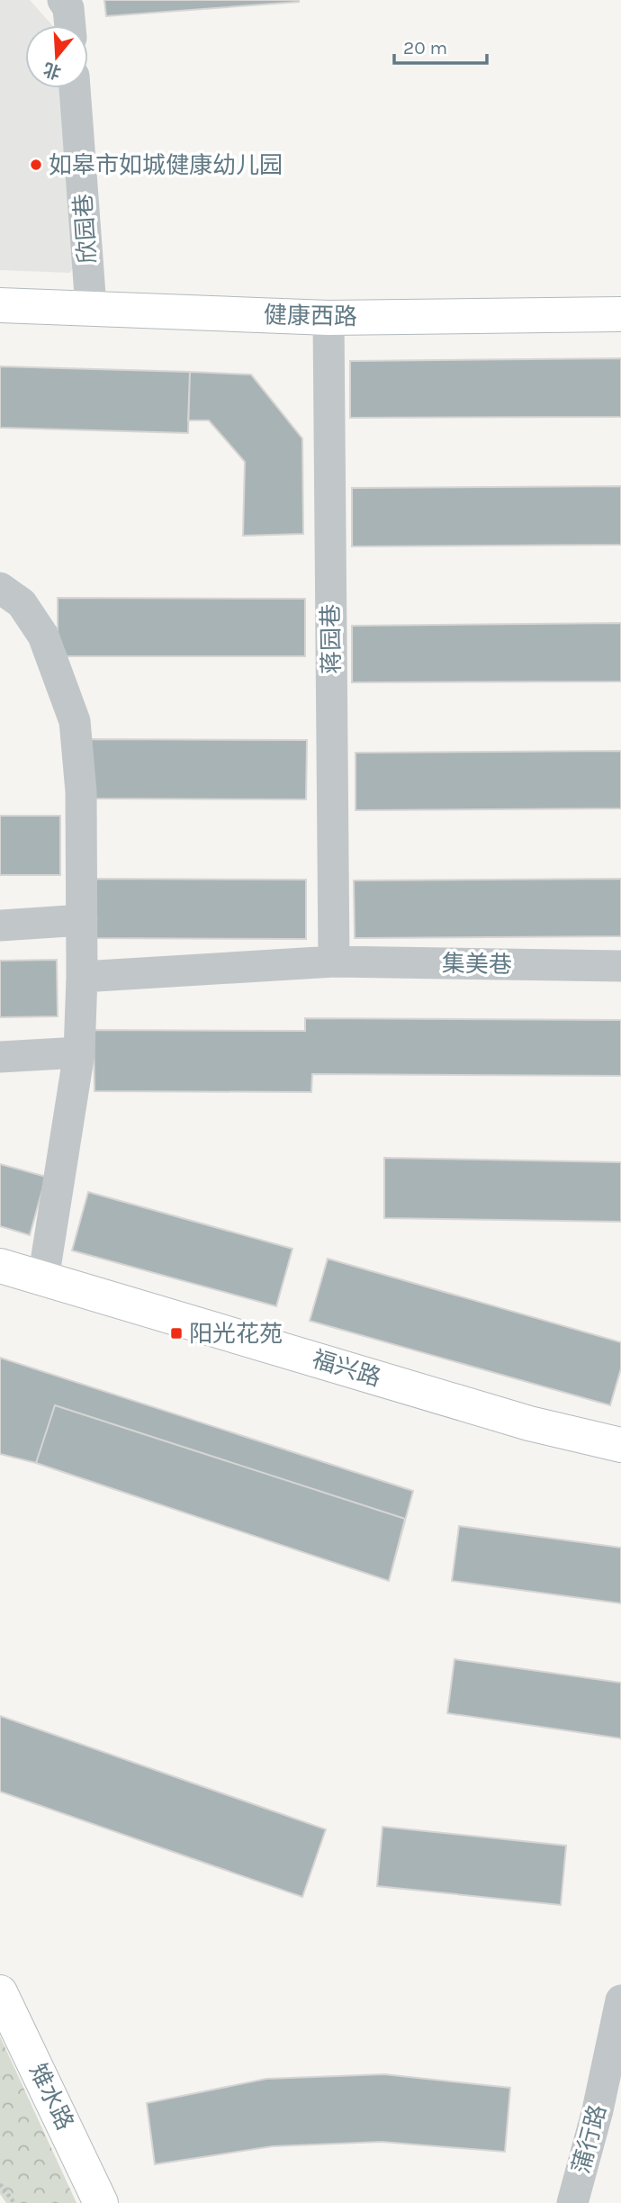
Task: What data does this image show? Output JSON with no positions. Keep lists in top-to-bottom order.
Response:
{
  "streets": {
    "street": [
      "欣园巷",
      "健康西路",
      "蒋园巷",
      "集美巷",
      "福兴路",
      "雉水路",
      "蒲行路"
    ]
  },
  "crossings": [
    ["欣园巷", "健康西路"],
    ["健康西路", "蒋园巷"],
    ["蒋园巷", "集美巷"]
  ],
  "places": {
    "other": ["如皋市如城健康幼儿园"],
    "transit": ["阳光花苑"]
  },
  "scale_bar": "20 m",
  "north": "bottom"
}
